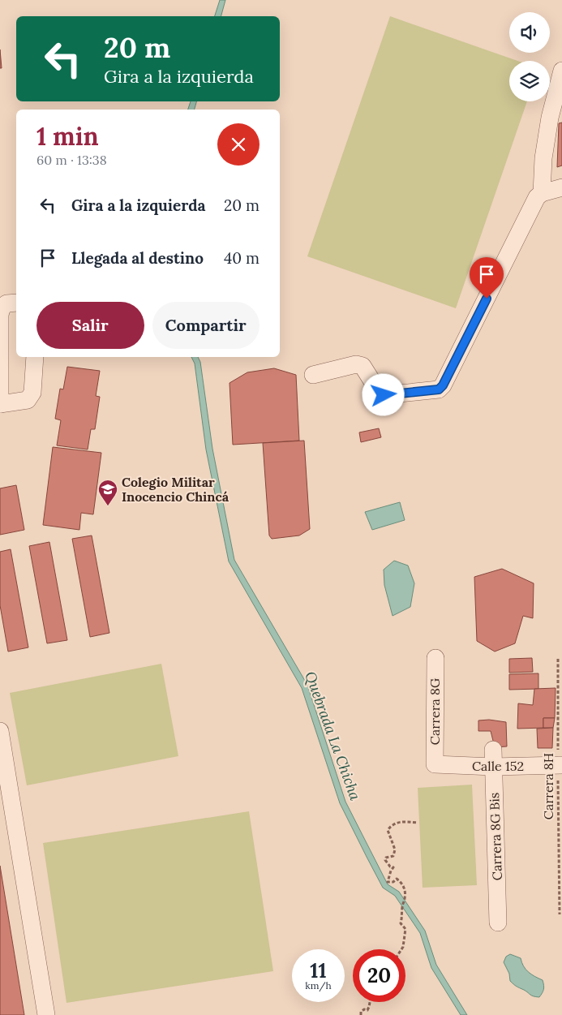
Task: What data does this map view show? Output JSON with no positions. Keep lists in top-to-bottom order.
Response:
{
  "streets": {
    "street": ["Carrera 8G", "Calle 152", "Carrera 8G Bis"],
    "path": ["Carrera 8H"]
  },
  "crossings": [
    ["Carrera 8G", "Calle 152"],
    ["Calle 152", "Carrera 8H"],
    ["Calle 152", "Carrera 8G Bis"]
  ],
  "water": ["Quebrada La Chicha"],
  "places": {
    "school or university": ["Colegio Militar Inocencio Chincá"]
  },
  "page": {
    "turn": ["20 m", "Gira a la izquierda"],
    "heading": ["1 min", "60 m · 13:38"],
    "list": [
      {
        "name": "Gira a la izquierda",
        "value": "20 m"
      },
      {
        "name": "Llegada al destino",
        "value": "40 m"
      }
    ],
    "buttons": ["Salir", "Compartir"],
    "speed": "11 km/h",
    "limit": "20"
  }
}
